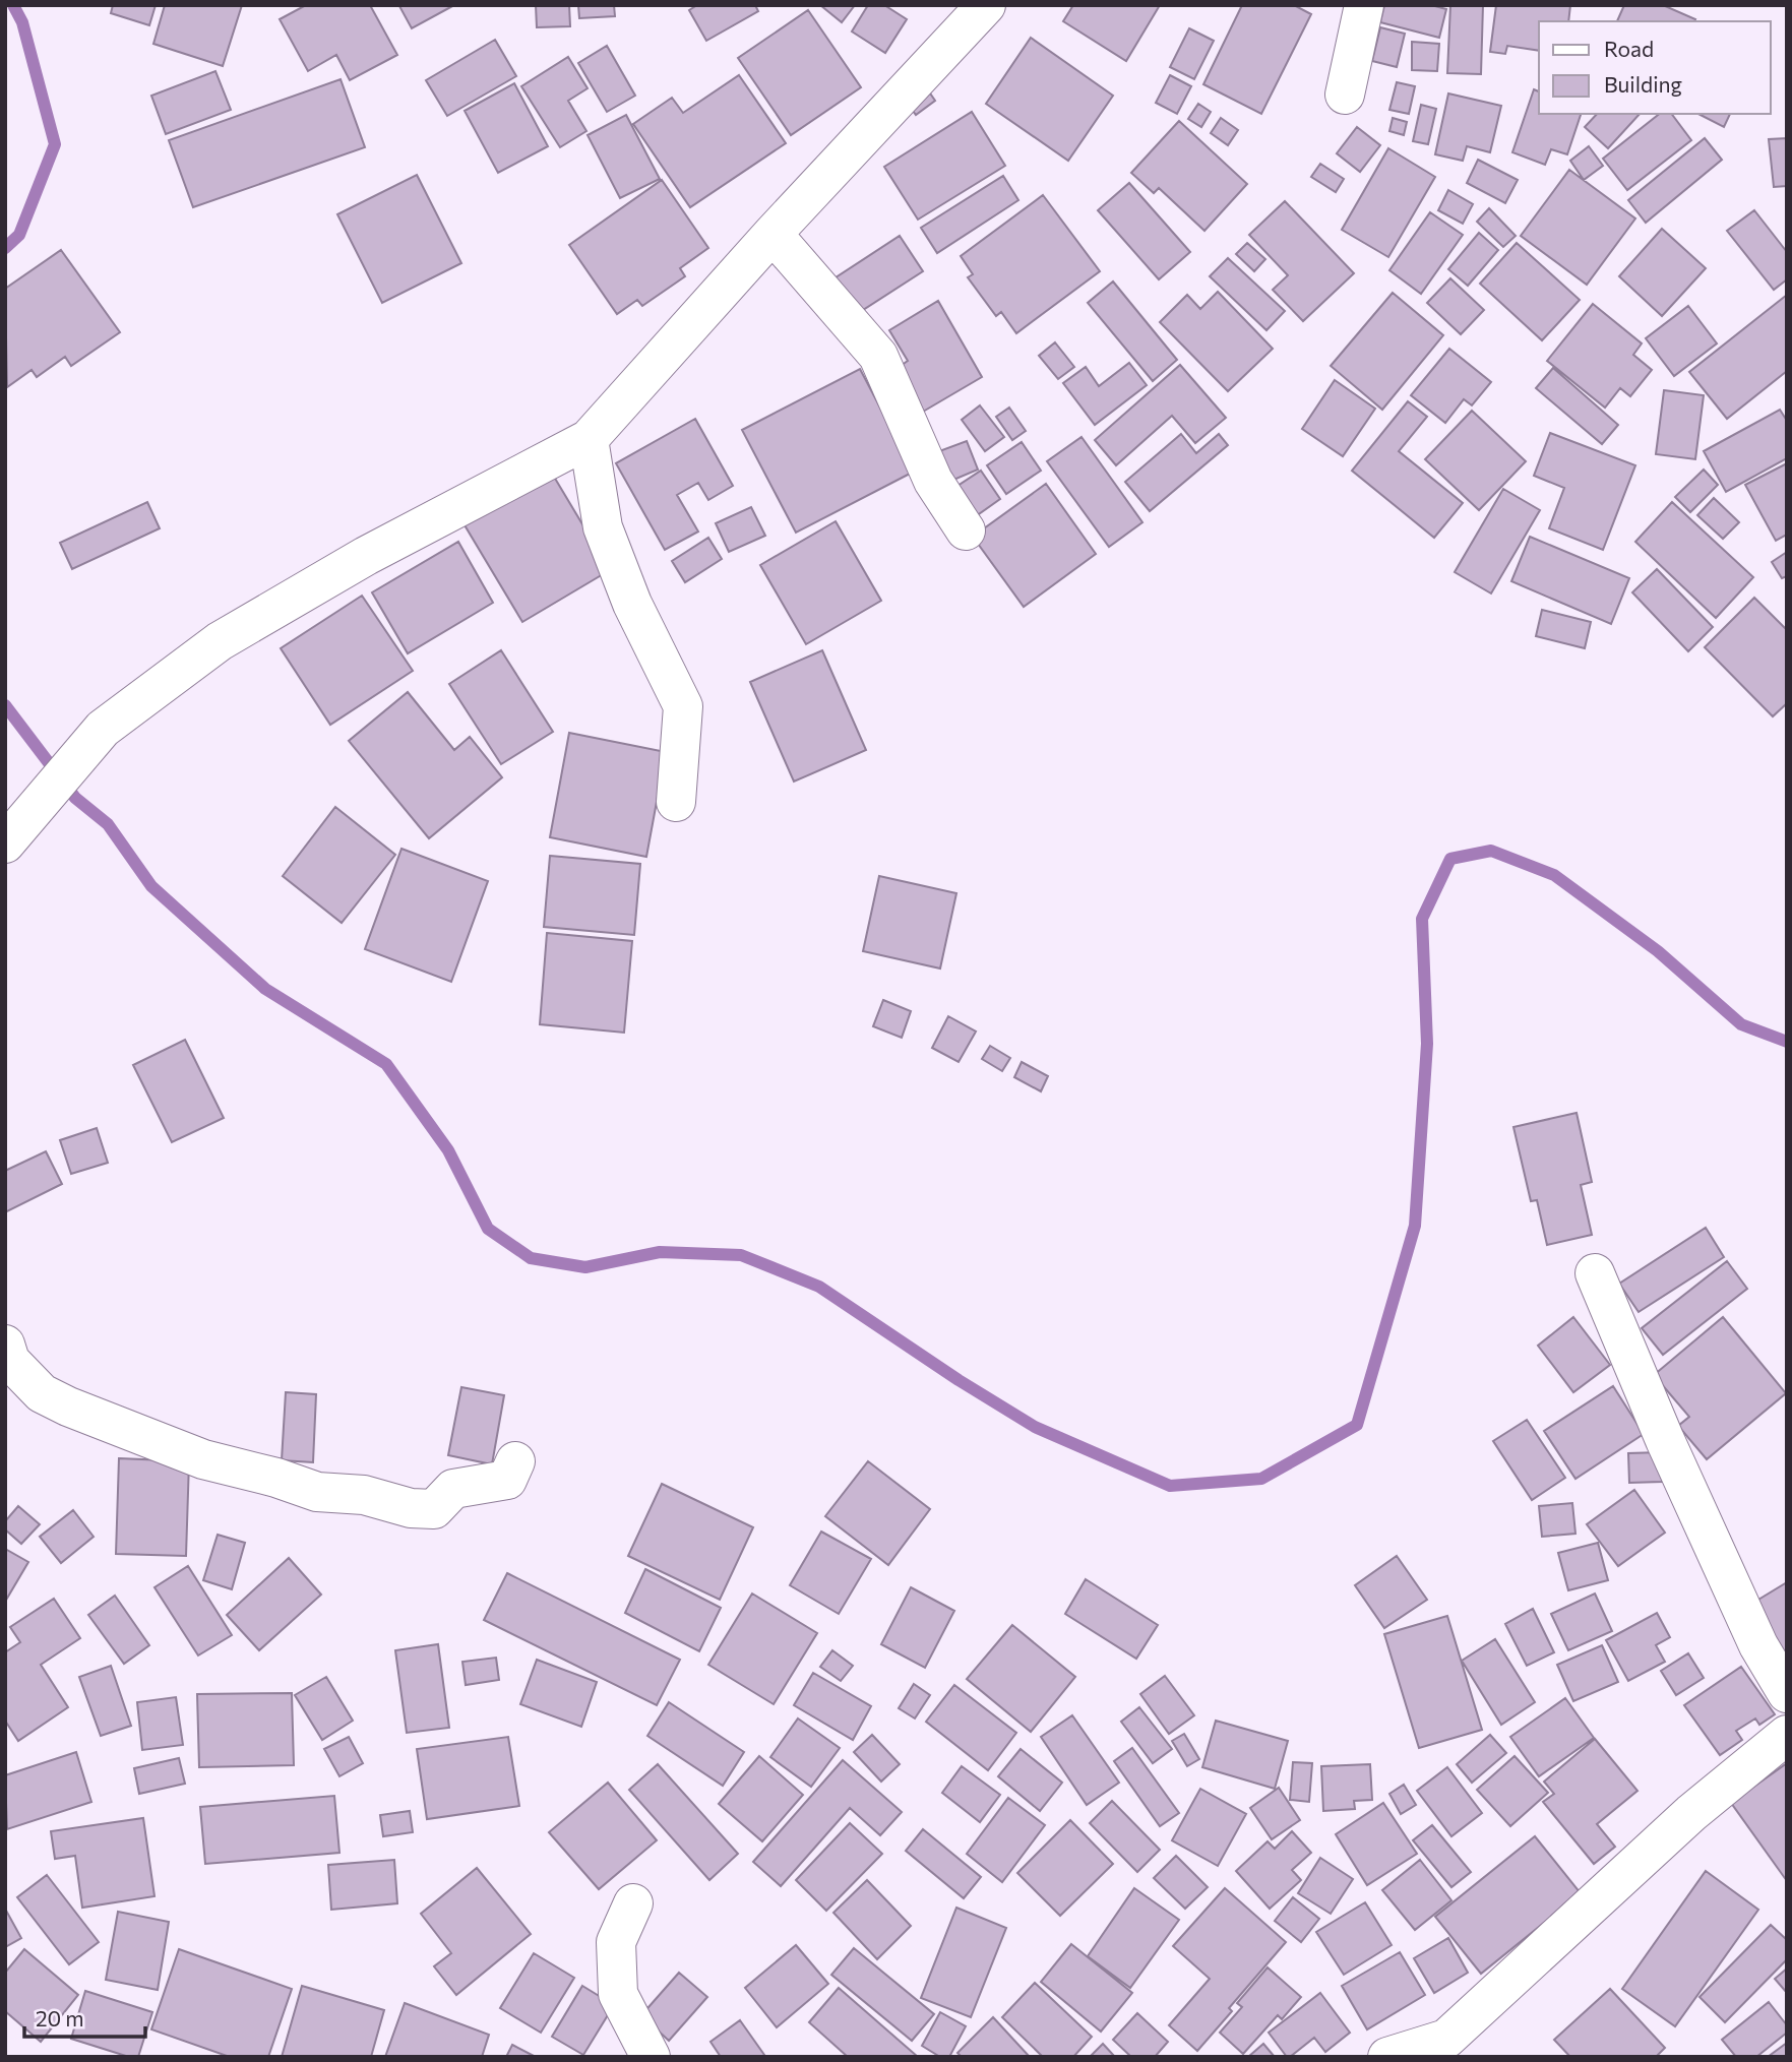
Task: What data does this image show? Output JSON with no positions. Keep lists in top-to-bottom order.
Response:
{
  "legend": ["Road", "Building"],
  "scale_bar": "20 m"
}
